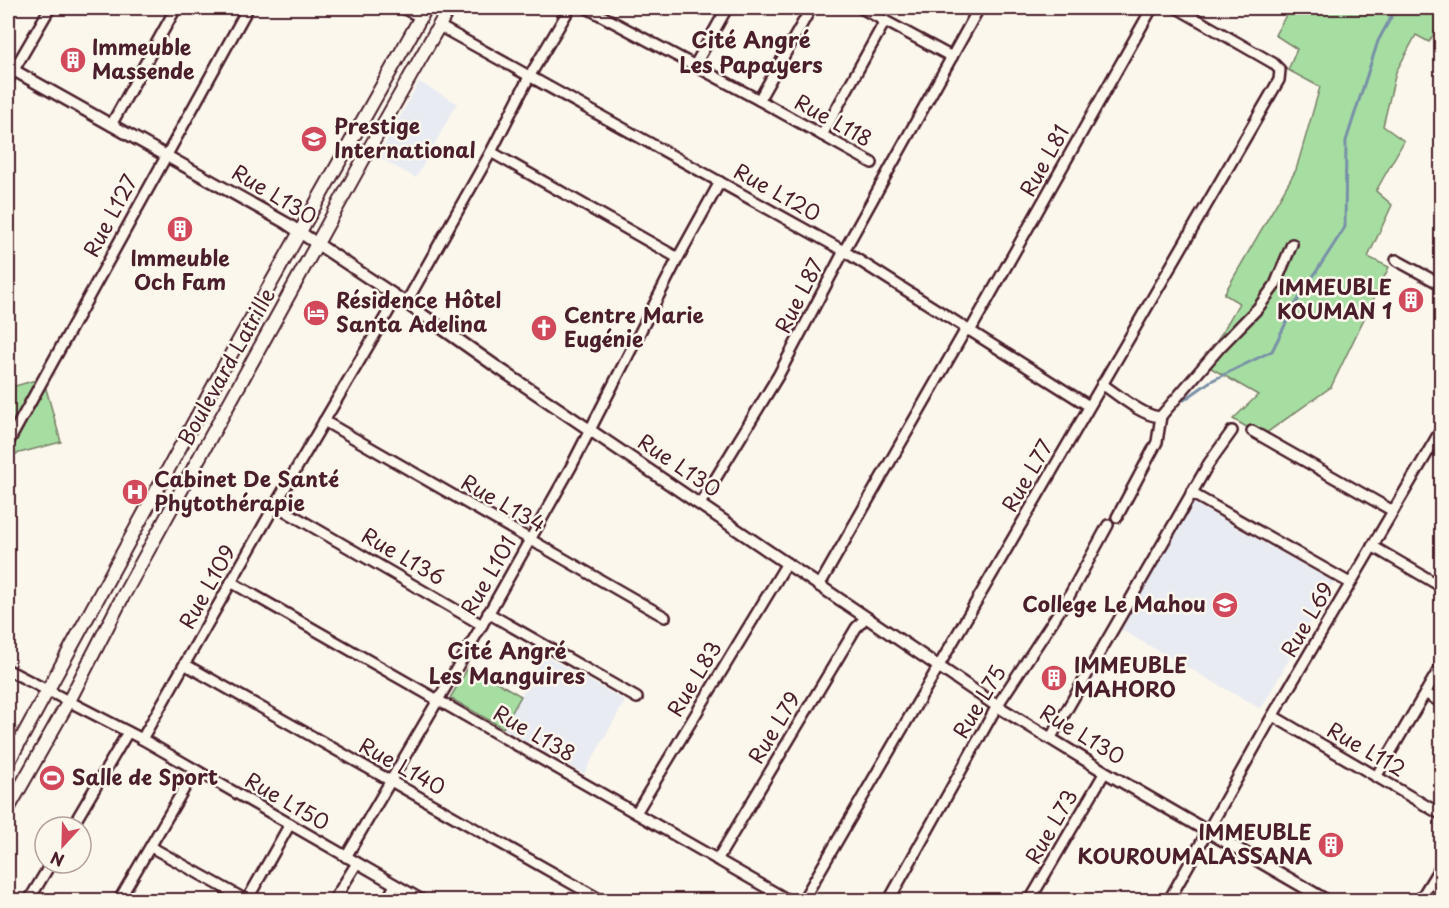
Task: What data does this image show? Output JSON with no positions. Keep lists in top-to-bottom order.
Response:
{
  "streets": {
    "main road": ["Boulevard Latrille"],
    "street": [
      "Rue L118",
      "Rue L81",
      "Rue L120",
      "Rue L130",
      "Rue L127",
      "Rue L87",
      "Rue L77",
      "Rue L134",
      "Rue L136",
      "Rue L101",
      "Rue L109",
      "Rue L69",
      "Rue L83",
      "Rue L75",
      "Rue L79",
      "Rue L138",
      "Rue L112",
      "Rue L140",
      "Rue L150",
      "Rue L73"
    ]
  },
  "crossings": [
    ["Rue L81", "Rue L120"],
    ["Rue L81", "Rue L130"],
    ["Rue L120", "Rue L87"],
    ["Rue L120", "Boulevard Latrille"],
    ["Rue L120", "Rue L77"],
    ["Rue L120", "Rue L101"],
    ["Rue L120", "Rue L109"],
    ["Rue L130", "Rue L127"],
    ["Rue L130", "Rue L87"],
    ["Rue L130", "Boulevard Latrille"],
    ["Rue L130", "Rue L77"],
    ["Rue L130", "Rue L101"],
    ["Rue L130", "Rue L109"],
    ["Rue L130", "Rue L69"],
    ["Rue L130", "Rue L83"],
    ["Rue L130", "Rue L75"],
    ["Rue L130", "Rue L79"],
    ["Rue L130", "Rue L73"],
    ["Boulevard Latrille", "Rue L150"],
    ["Rue L134", "Rue L101"],
    ["Rue L134", "Rue L109"],
    ["Rue L136", "Rue L101"],
    ["Rue L136", "Rue L109"],
    ["Rue L101", "Rue L138"],
    ["Rue L101", "Rue L140"],
    ["Rue L101", "Rue L150"],
    ["Rue L109", "Rue L138"],
    ["Rue L109", "Rue L140"],
    ["Rue L109", "Rue L150"],
    ["Rue L69", "Rue L112"],
    ["Rue L83", "Rue L138"],
    ["Rue L79", "Rue L138"]
  ],
  "districts": ["Cité Angré Les Papayers", "Cité Angré Les Manguires"],
  "places": {
    "building": [
      "Immeuble Massende",
      "Immeuble Och Fam",
      "IMMEUBLE KOUMAN 1",
      "IMMEUBLE MAHORO",
      "IMMEUBLE KOUROUMALASSANA"
    ],
    "school or university": ["Prestige International", "College Le Mahou"],
    "hotel": ["Résidence Hôtel Santa Adelina"],
    "church": ["Centre Marie Eugénie"],
    "hospital": ["Cabinet De Santé Phytothérapie"],
    "sports": ["Salle de Sport"]
  },
  "north": "bottom"
}
